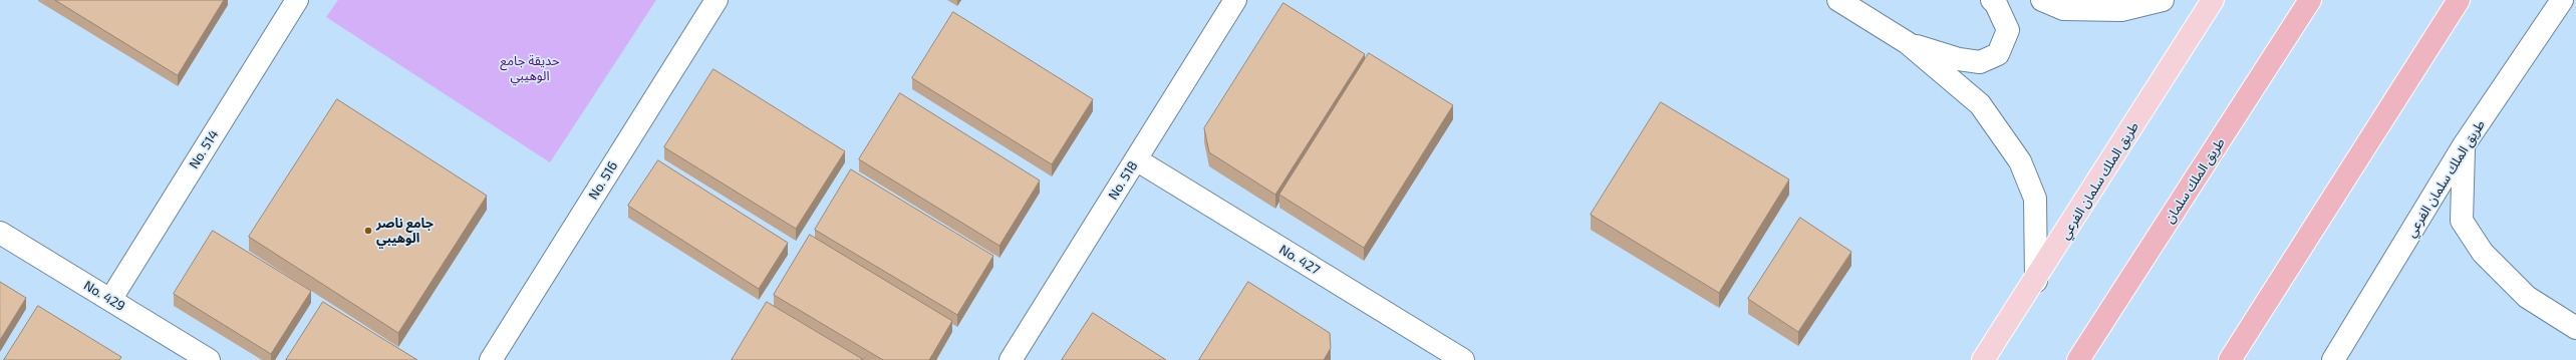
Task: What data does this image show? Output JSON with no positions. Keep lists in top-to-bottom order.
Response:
{
  "streets": {
    "highway": ["طريق الملك سلمان"],
    "main road": ["طريق الملك سلمان الفرعي"],
    "street": [
      "No. 514",
      "No. 516",
      "No. 518",
      "No. 427",
      "No. 429"
    ]
  },
  "crossings": [
    ["No. 514", "No. 429"],
    ["No. 518", "No. 427"]
  ],
  "parks": ["حديقة جامع الوهيبي"],
  "places": ["جامع ناصر الوهيبي"]
}
